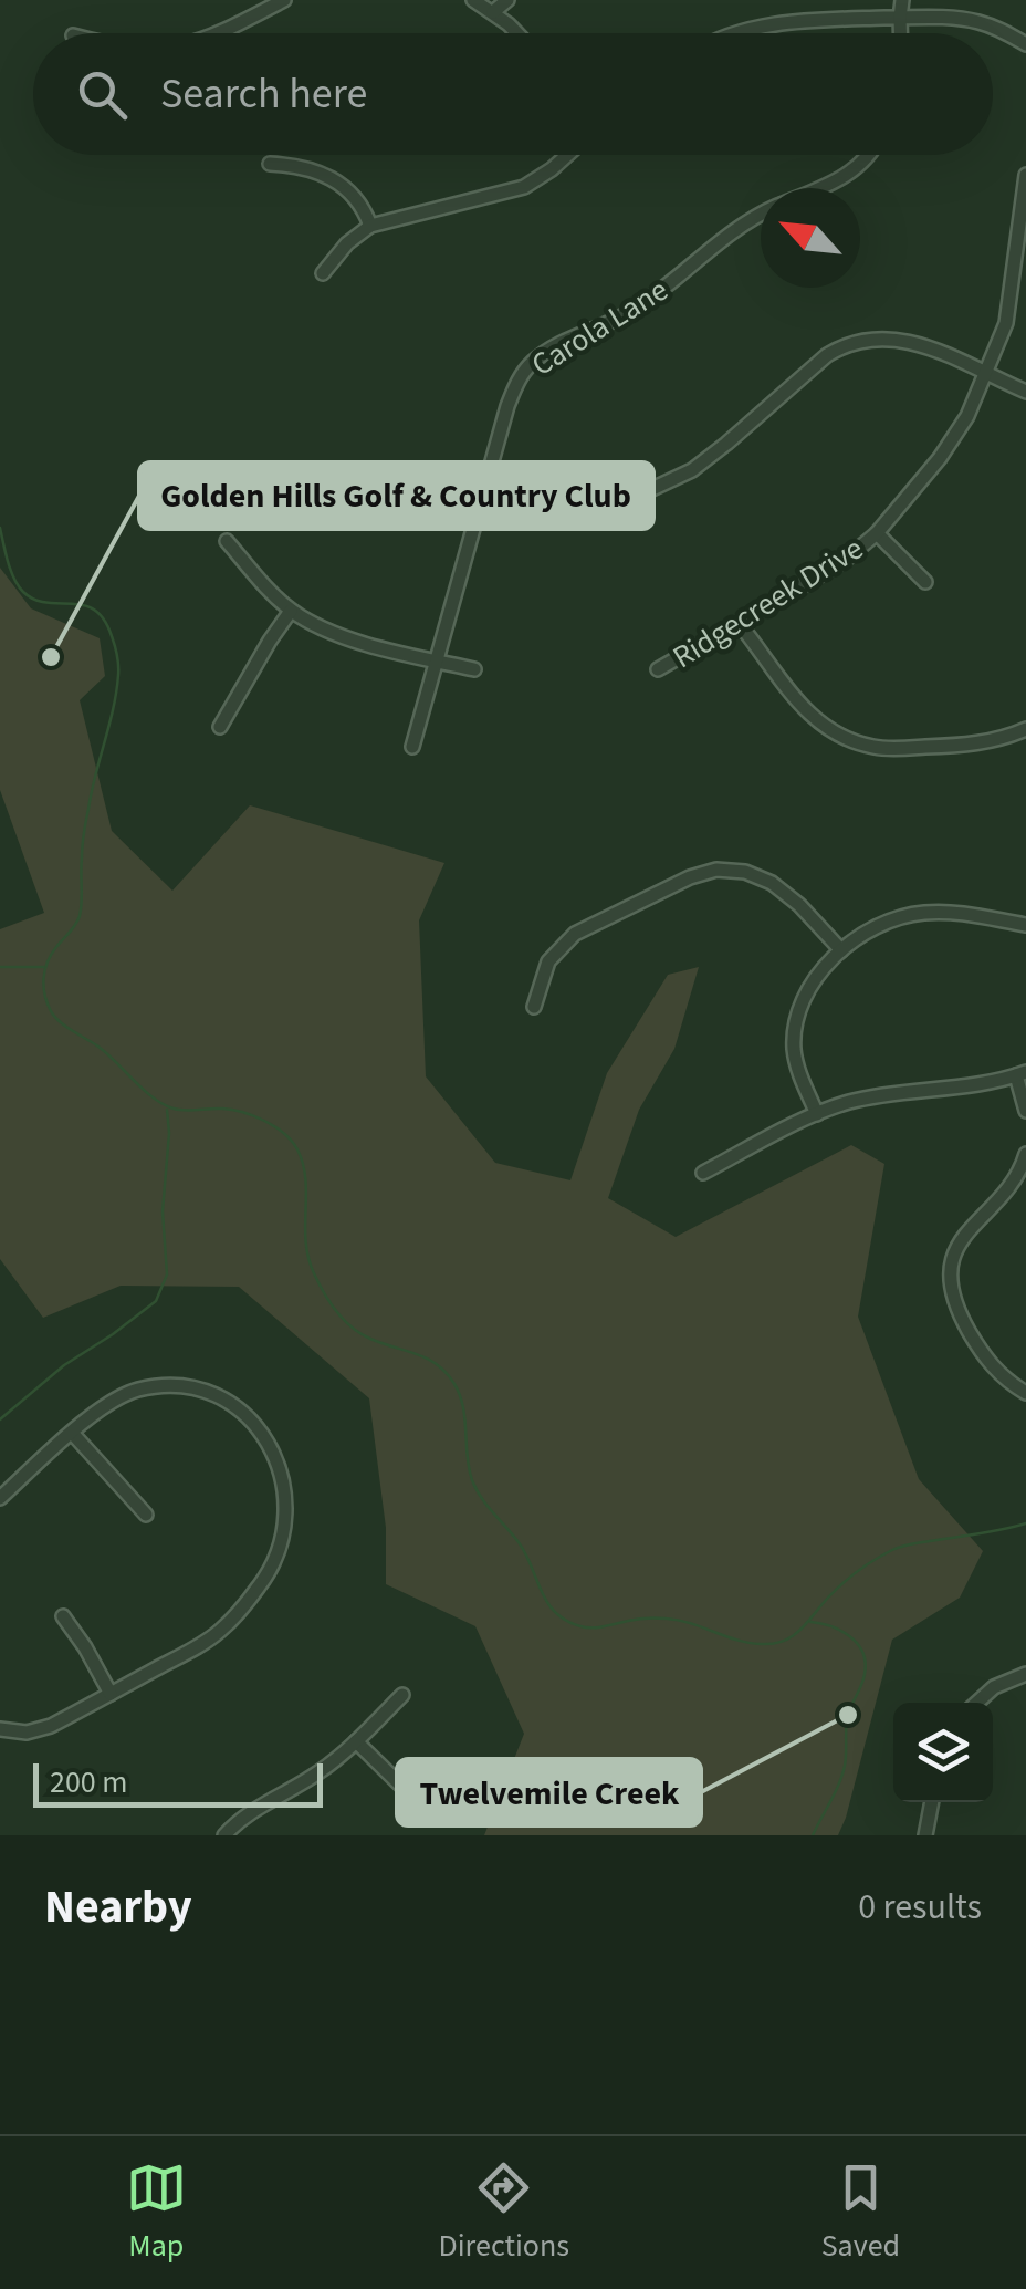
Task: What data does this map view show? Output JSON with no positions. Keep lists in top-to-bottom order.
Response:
{
  "streets": {
    "street": ["Carola Lane", "Ridgecreek Drive"]
  },
  "places": ["Golden Hills Golf & Country Club", "Twelvemile Creek"],
  "scale_bar": "200 m",
  "north": "top left",
  "page": {
    "search": "Search here",
    "scale": "200 m",
    "heading": ["Nearby", "0 results"],
    "nav": ["Map", "Directions", "Saved"]
  }
}
